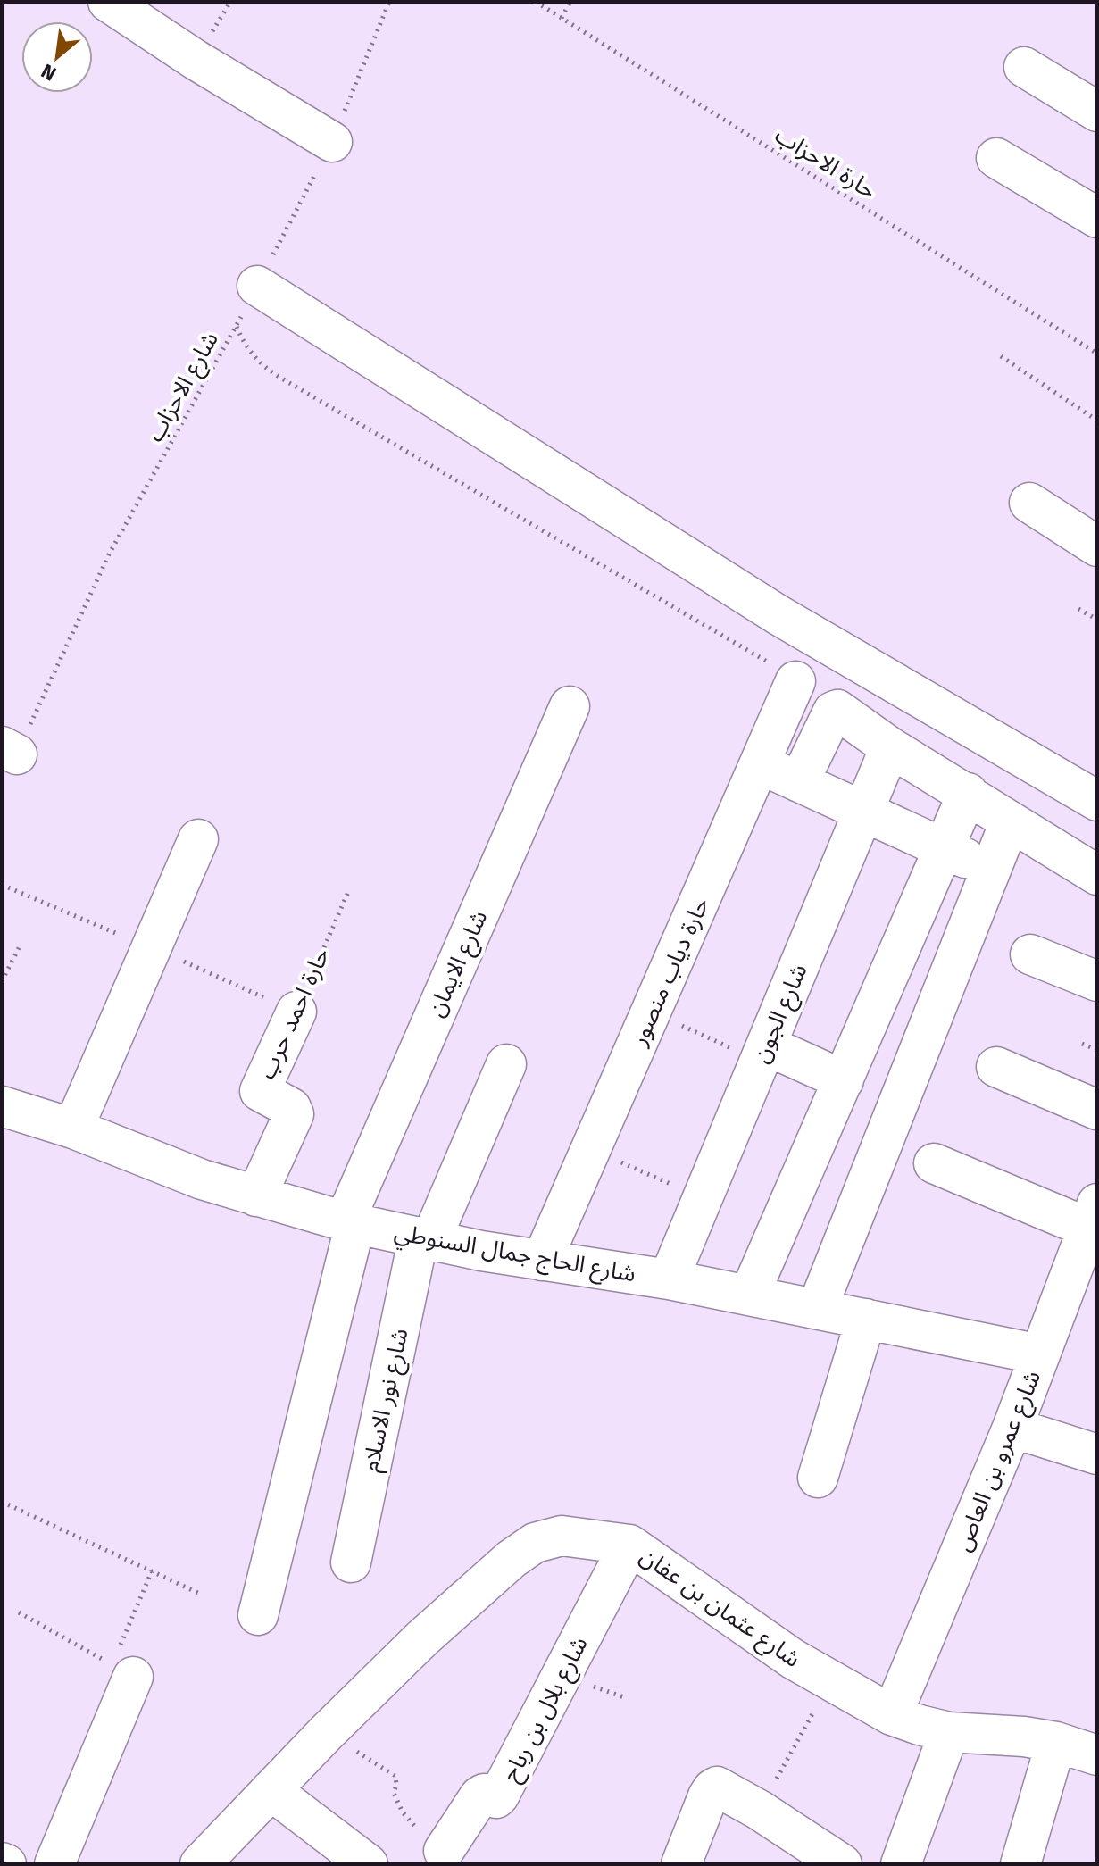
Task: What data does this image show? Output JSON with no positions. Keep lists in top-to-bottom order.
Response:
{
  "streets": {
    "street": [
      "شارع الايمان",
      "حارة دياب منصور",
      "حارة احمد حرب",
      "شارع الجون",
      "شارع الحاج جمال السنوطي",
      "شارع نور الاسلام",
      "شارع عمرو بن العاص",
      "شارع عثمان بن عفان",
      "شارع بلال بن رباح"
    ],
    "path": ["حارة الاحزاب", "شارع الاحزاب"]
  },
  "crossings": [
    ["شارع الايمان", "شارع الحاج جمال السنوطي"],
    ["حارة دياب منصور", "شارع الحاج جمال السنوطي"],
    ["حارة احمد حرب", "شارع الحاج جمال السنوطي"],
    ["شارع الجون", "شارع الحاج جمال السنوطي"],
    ["شارع الحاج جمال السنوطي", "شارع نور الاسلام"],
    ["شارع الحاج جمال السنوطي", "شارع عمرو بن العاص"],
    ["شارع عمرو بن العاص", "شارع عثمان بن عفان"],
    ["شارع عثمان بن عفان", "شارع بلال بن رباح"]
  ],
  "north": "bottom left"
}
